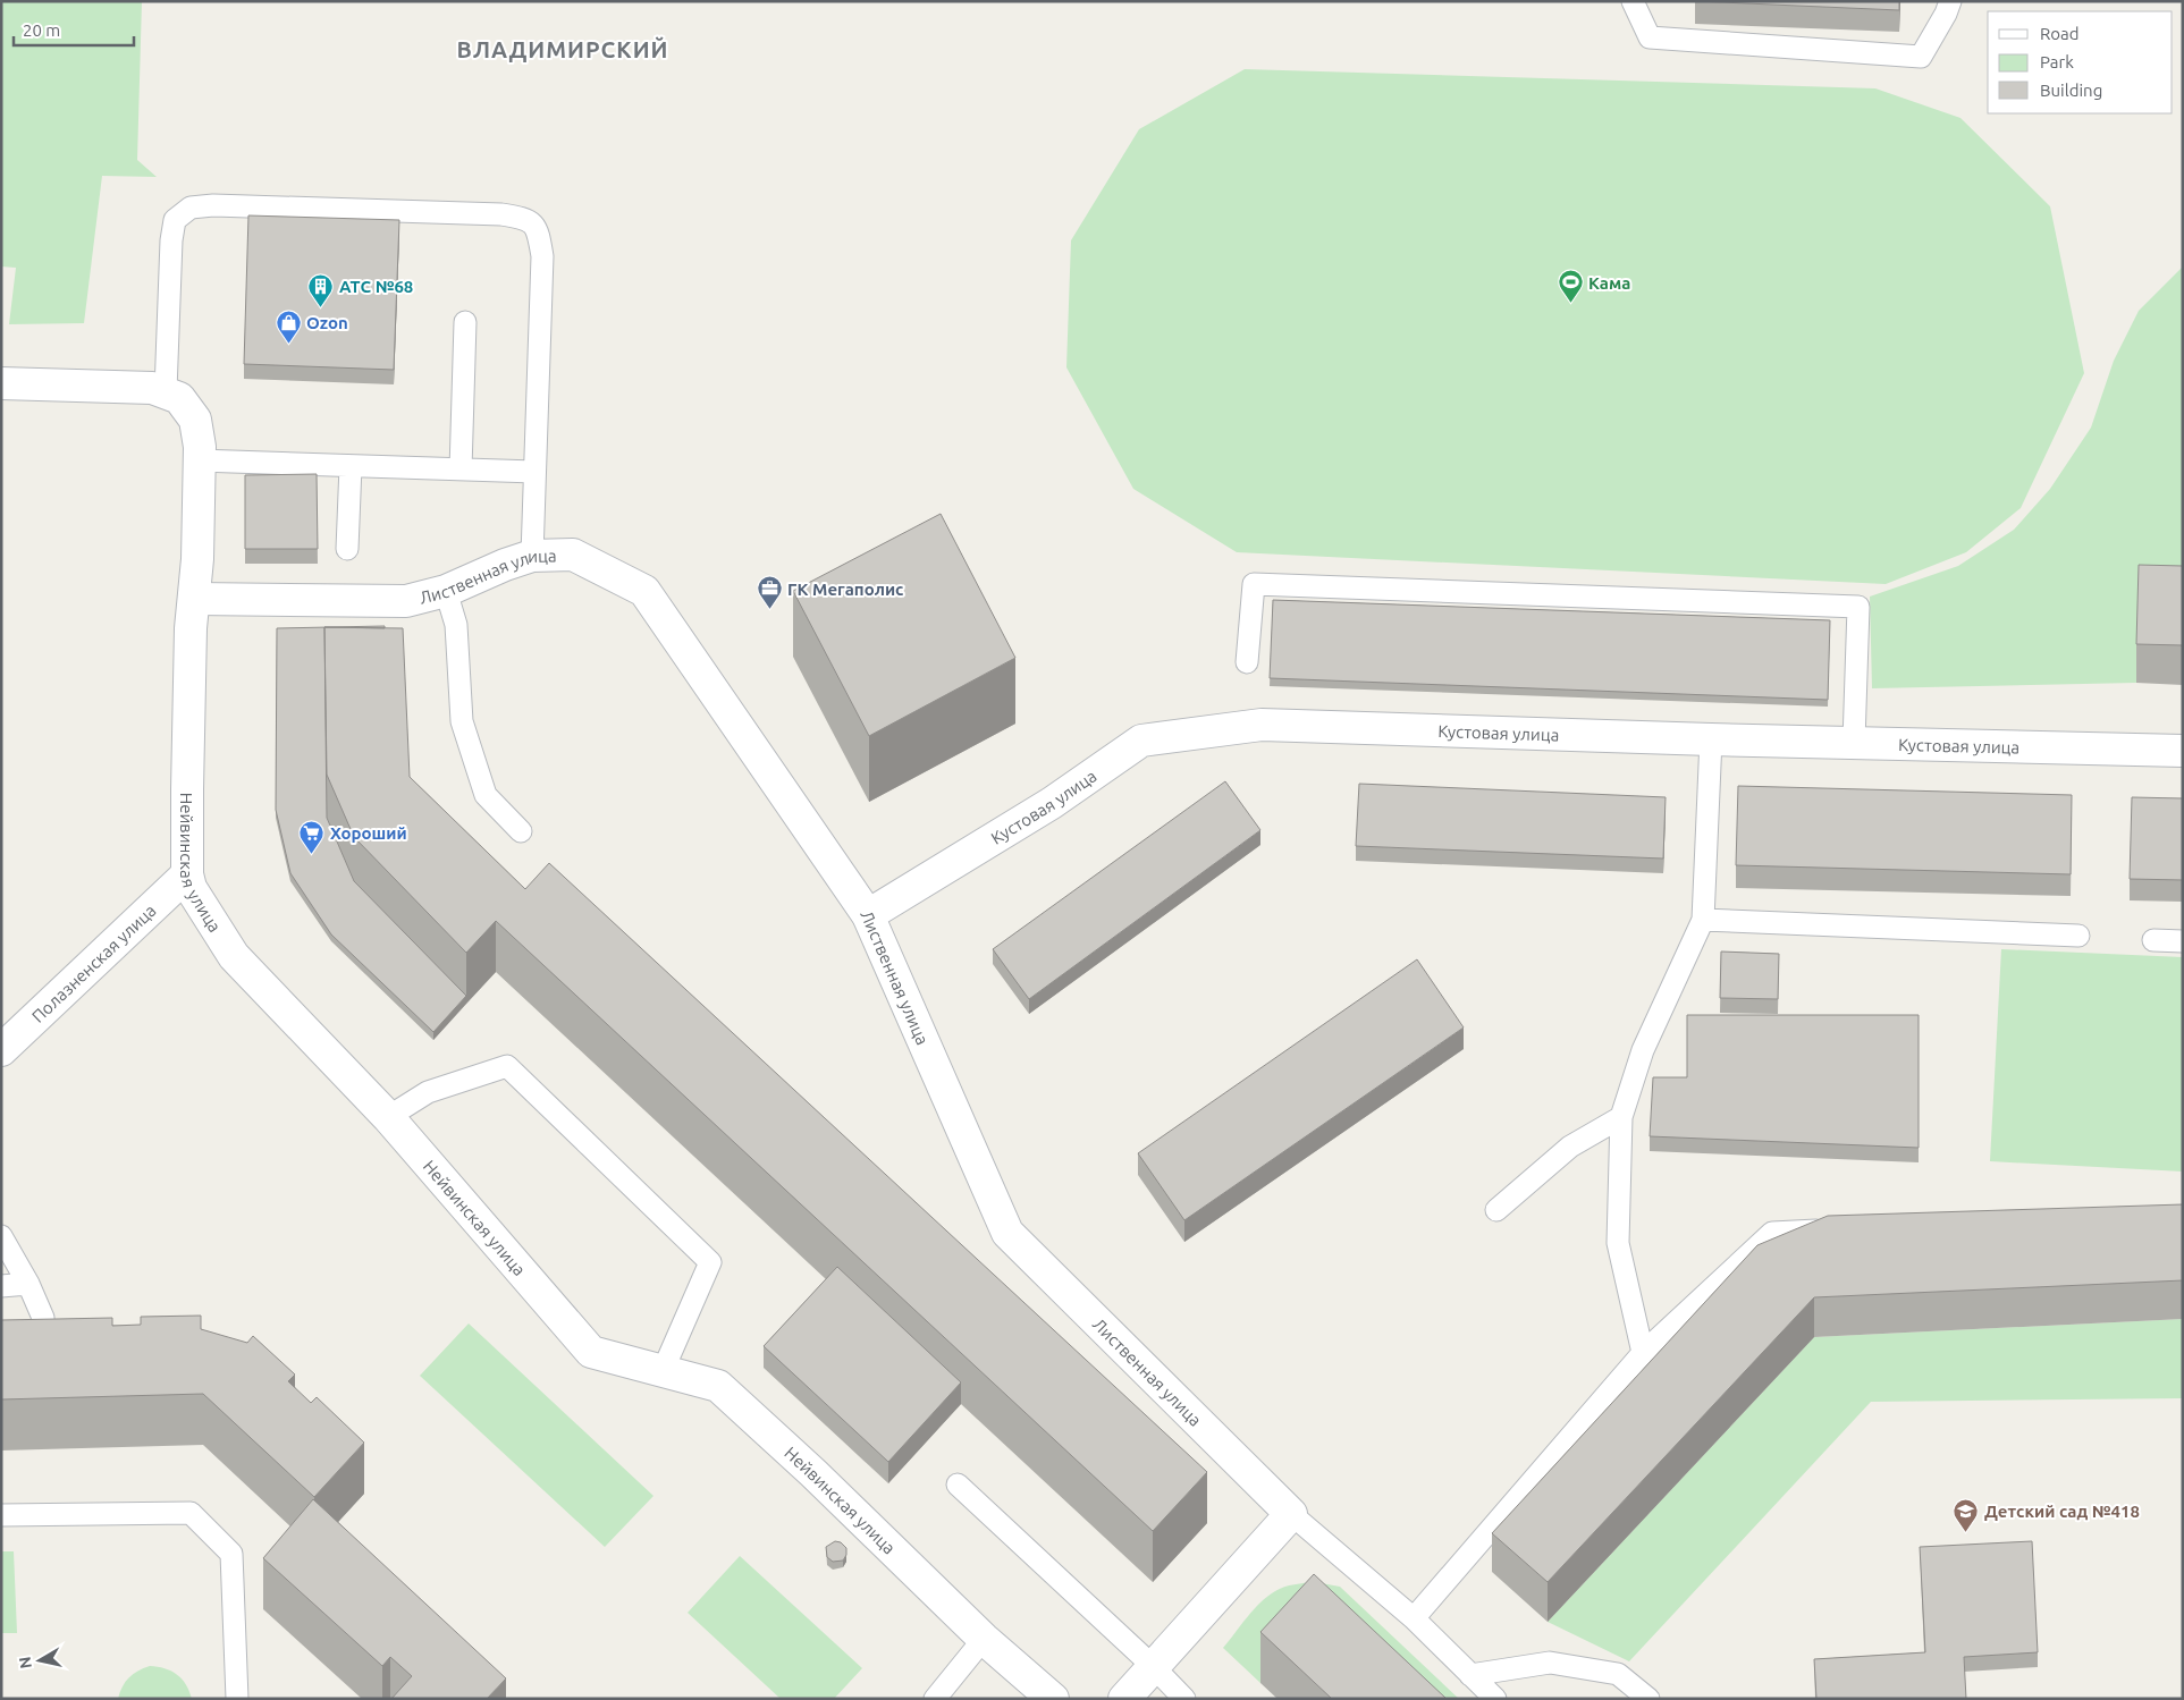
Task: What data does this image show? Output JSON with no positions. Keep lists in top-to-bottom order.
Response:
{
  "streets": {
    "street": [
      "Лиственная улица",
      "Кустовая улица",
      "Нейвинская улица",
      "Полазненская улица"
    ]
  },
  "crossings": [
    ["Лиственная улица", "Кустовая улица"],
    ["Лиственная улица", "Нейвинская улица"],
    ["Нейвинская улица", "Полазненская улица"]
  ],
  "districts": ["ВЛАДИМИРСКИЙ"],
  "places": {
    "sports": ["Кама"],
    "building": ["АТС №68"],
    "shop": ["Ozon"],
    "office": ["ГК Мегаполис"],
    "supermarket": ["Хороший"],
    "school or university": ["Детский сад №418"]
  },
  "legend": ["Road", "Park", "Building"],
  "scale_bar": "20 m",
  "north": "left"
}
